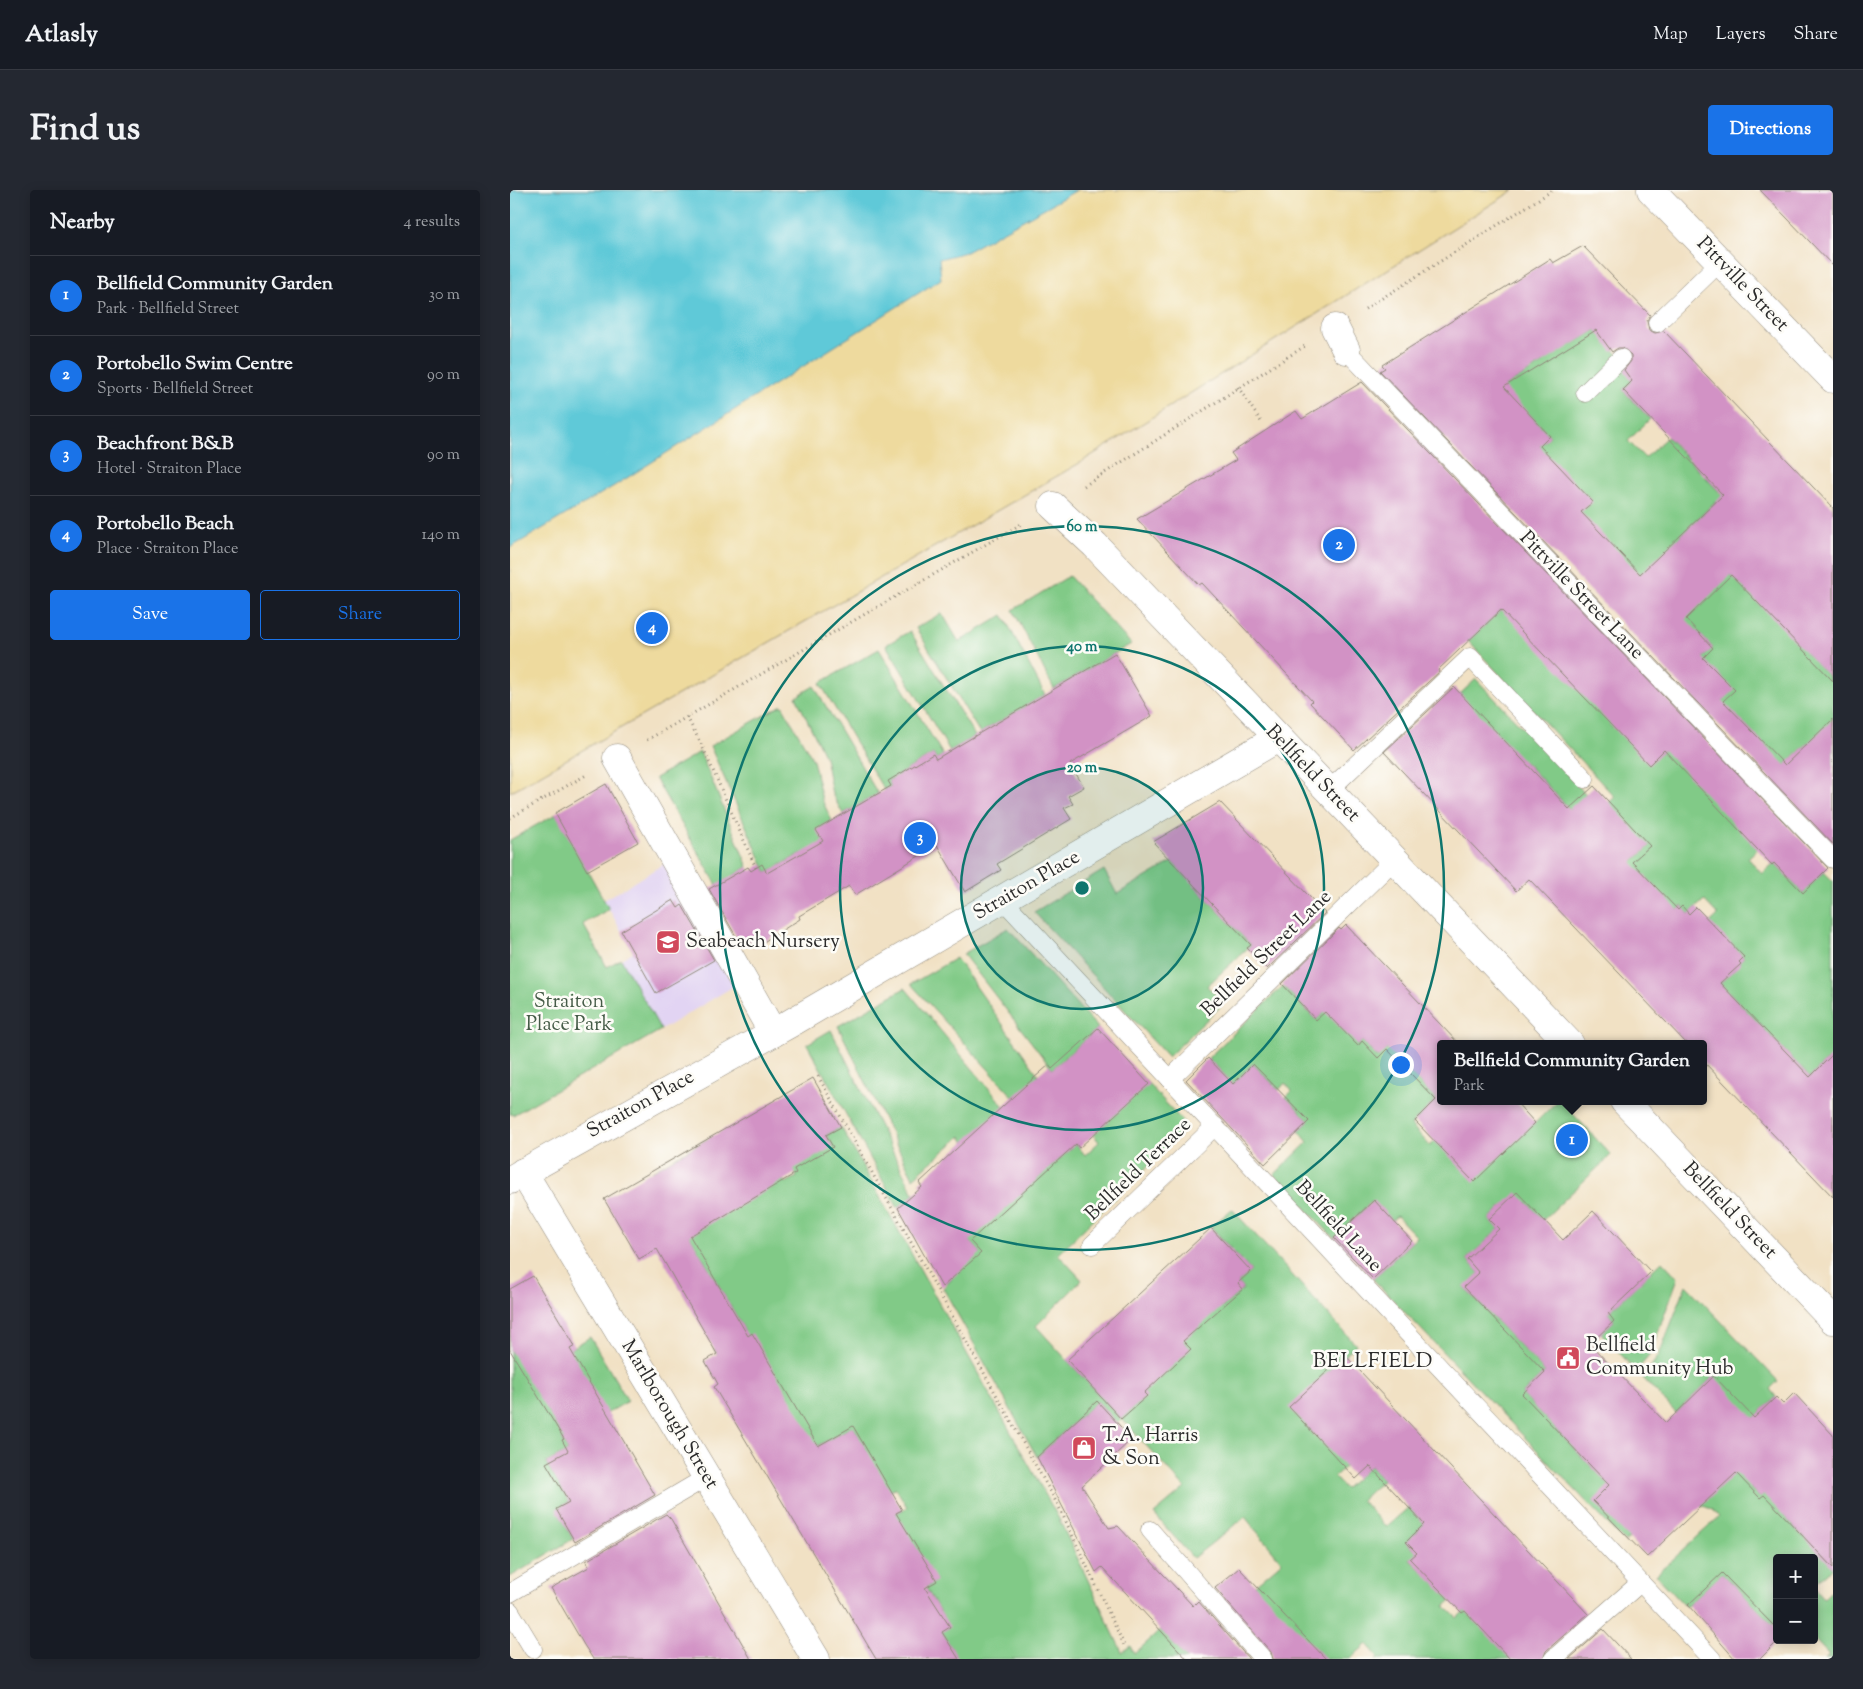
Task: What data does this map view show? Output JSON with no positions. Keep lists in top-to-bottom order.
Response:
{
  "streets": {
    "street": [
      "Pittville Street",
      "Bellfield Street",
      "Straiton Place",
      "Marlborough Street"
    ],
    "lane": [
      "Pittville Street Lane",
      "Bellfield Street Lane",
      "Bellfield Terrace",
      "Bellfield Lane"
    ]
  },
  "crossings": [
    ["Bellfield Street", "Straiton Place"],
    ["Bellfield Street", "Bellfield Street Lane"],
    ["Straiton Place", "Bellfield Lane"],
    ["Straiton Place", "Marlborough Street"],
    ["Bellfield Street Lane", "Bellfield Lane"],
    ["Bellfield Terrace", "Bellfield Lane"]
  ],
  "districts": ["BELLFIELD"],
  "parks": ["Straiton Place Park"],
  "places": {
    "school or university": ["Seabeach Nursery"],
    "public building": ["Bellfield Community Hub"],
    "shop": ["T.A. Harris & Son"]
  },
  "page": {
    "header": "Atlasly",
    "nav": ["Map", "Layers", "Share"],
    "title": "Find us",
    "buttons": [
      "Directions",
      ["Save", "Share"]
    ],
    "heading": ["Nearby", "4 results"],
    "list": [
      {
        "mark": "1",
        "name": "Bellfield Community Garden",
        "note": "Park · Bellfield Street",
        "value": "30 m"
      },
      {
        "mark": "2",
        "name": "Portobello Swim Centre",
        "note": "Sports · Bellfield Street",
        "value": "90 m"
      },
      {
        "mark": "3",
        "name": "Beachfront B&B",
        "note": "Hotel · Straiton Place",
        "value": "90 m"
      },
      {
        "mark": "4",
        "name": "Portobello Beach",
        "note": "Place · Straiton Place",
        "value": "140 m"
      }
    ],
    "pins": [
      "2",
      "4",
      "3",
      "1"
    ],
    "popup": ["Bellfield Community Garden", "Park"],
    "map_buttons": ["+", "−"]
  },
  "rings": ["60 m", "40 m", "20 m"]
}
